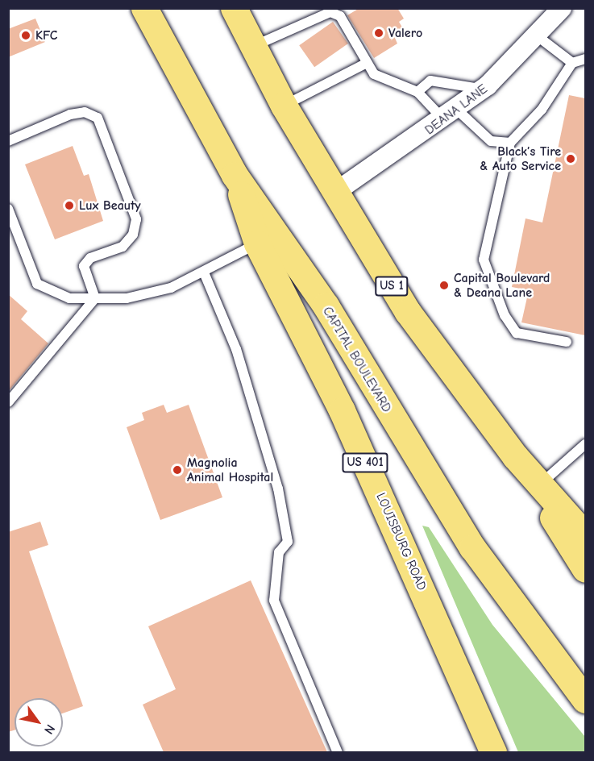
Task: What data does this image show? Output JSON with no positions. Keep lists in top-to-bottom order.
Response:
{
  "streets": {
    "highway": [
      "US 1",
      "CAPITAL BOULEVARD",
      "US 401",
      "LOUISBURG ROAD"
    ],
    "street": ["DEANA LANE"]
  },
  "crossings": [
    ["DEANA LANE", "US 1"],
    ["CAPITAL BOULEVARD", "LOUISBURG ROAD"]
  ],
  "places": [
    "Valero",
    "KFC",
    "Black’s Tire & Auto Service",
    "Lux Beauty",
    "Capital Boulevard & Deana Lane",
    "Magnolia Animal Hospital"
  ],
  "north": "bottom right"
}
